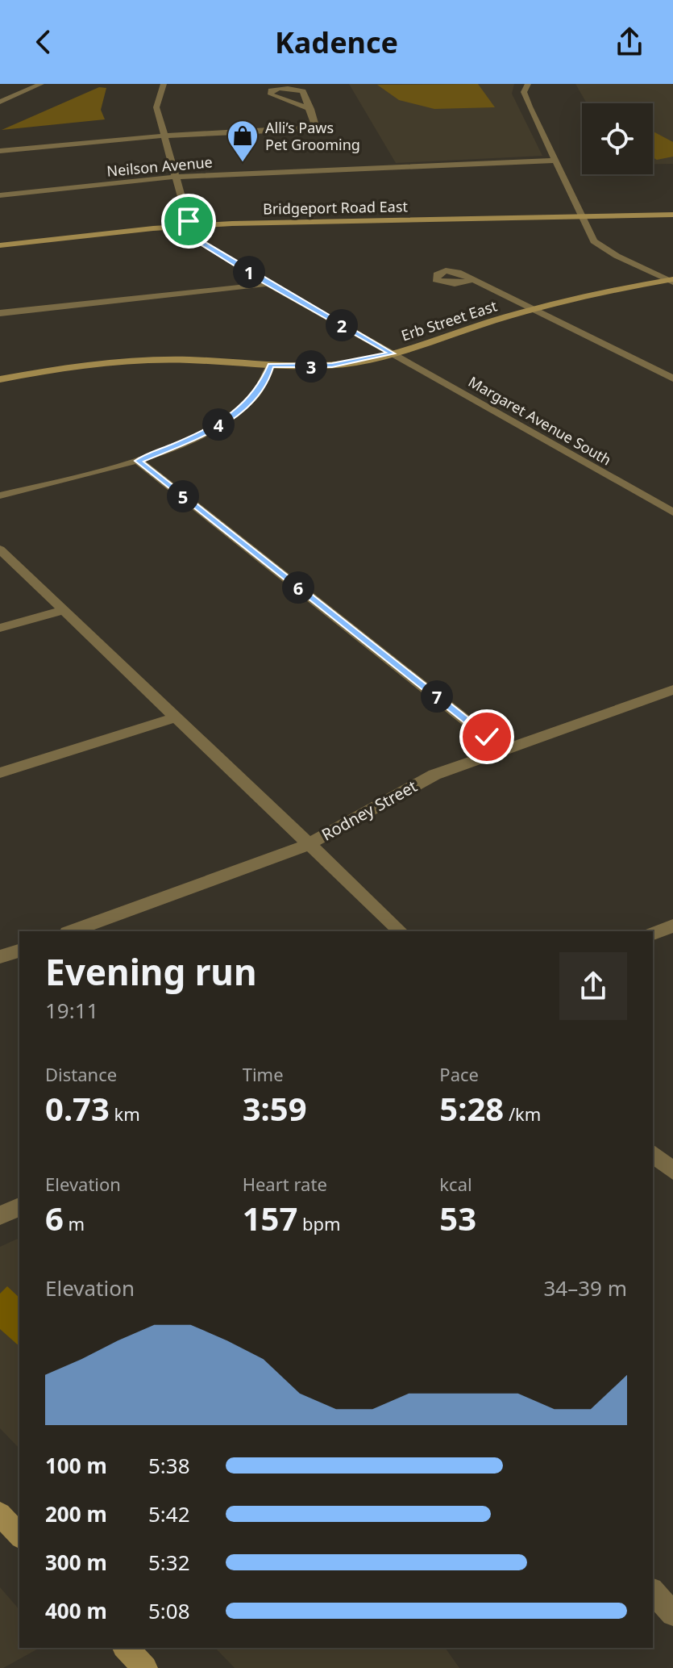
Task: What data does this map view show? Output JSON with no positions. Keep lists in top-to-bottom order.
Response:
{
  "streets": {
    "main road": ["Bridgeport Road East", "Erb Street East"],
    "street": ["Neilson Avenue", "Margaret Avenue South", "Rodney Street"]
  },
  "crossings": [
    ["Bridgeport Road East", "Margaret Avenue South"],
    ["Erb Street East", "Margaret Avenue South"]
  ],
  "places": {
    "shop": ["Alli’s Paws Pet Grooming"]
  },
  "page": {
    "header": "Kadence",
    "pins": [
      "1",
      "2",
      "3",
      "4",
      "5",
      "6",
      "7"
    ],
    "heading": ["Evening run", "19:11"],
    "stats": [
      ["Distance", "0.73 km"],
      ["Time", "3:59"],
      ["Pace", "5:28 /km"],
      ["Elevation", "6 m"],
      ["Heart rate", "157 bpm"],
      ["kcal", "53"]
    ],
    "chart": ["Elevation", "34–39 m"],
    "list": [
      {
        "name": "100 m",
        "note": "5:38"
      },
      {
        "name": "200 m",
        "note": "5:42"
      },
      {
        "name": "300 m",
        "note": "5:32"
      },
      {
        "name": "400 m",
        "note": "5:08"
      }
    ]
  }
}
